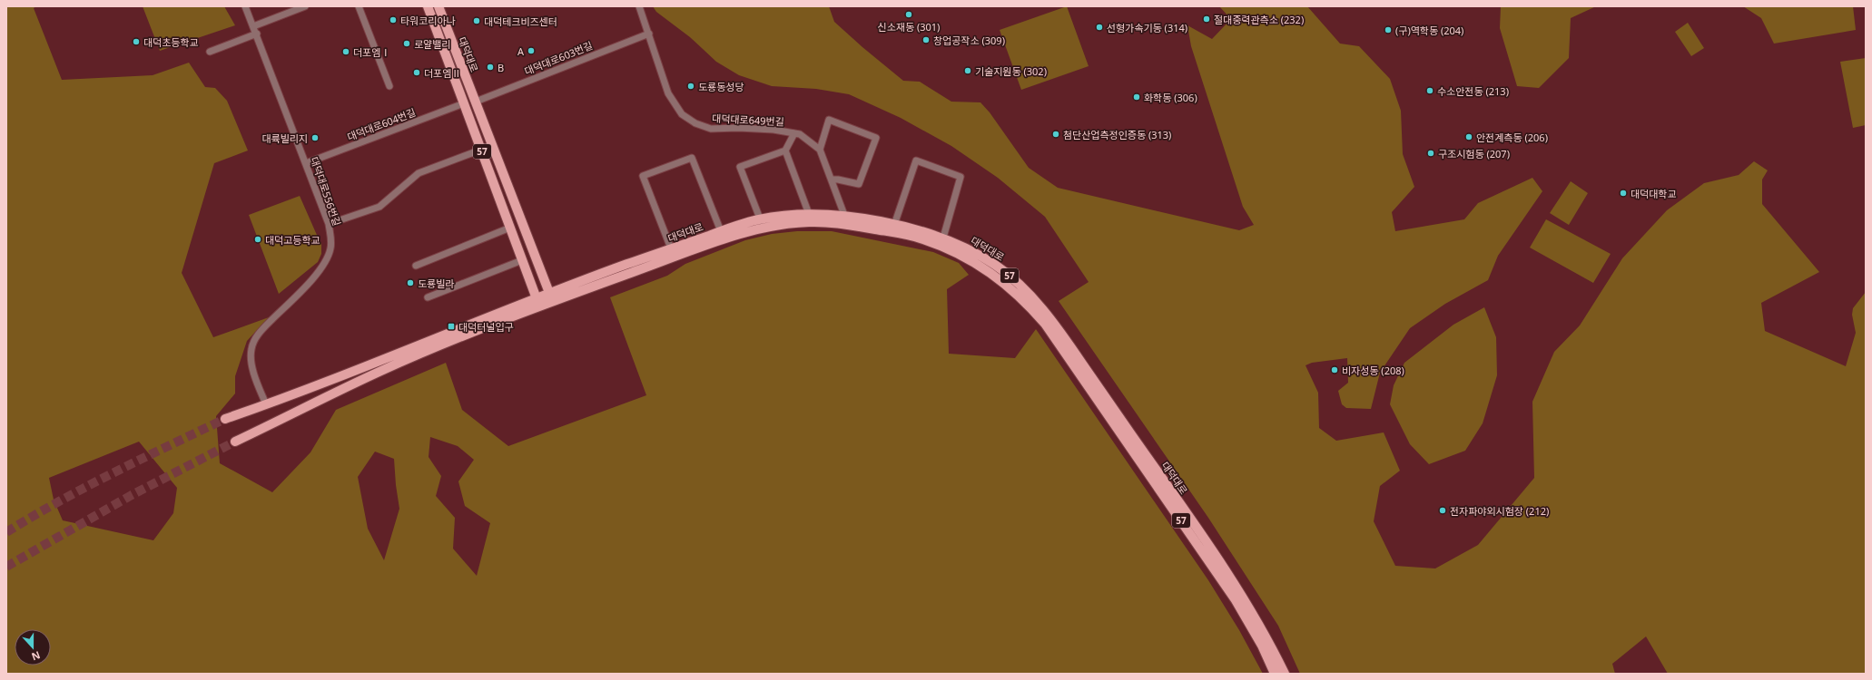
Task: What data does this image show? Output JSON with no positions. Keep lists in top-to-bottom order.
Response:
{
  "streets": {
    "main road": ["대덕대로", "57"],
    "street": [
      "대덕대로603번길",
      "대덕대로649번길",
      "대덕대로604번길",
      "대덕대로556번길"
    ]
  },
  "crossings": [
    ["대덕대로", "대덕대로603번길"],
    ["대덕대로", "57"],
    ["대덕대로", "대덕대로556번길"],
    ["대덕대로603번길", "대덕대로649번길"],
    ["대덕대로604번길", "57"],
    ["대덕대로604번길", "대덕대로556번길"]
  ],
  "places": {
    "other": [
      "신소재동 (301)",
      "절대중력관측소 (232)",
      "타워코리아나",
      "대덕테크비즈센터",
      "선형가속기동 (314)",
      "(구)역학동 (204)",
      "창업공작소 (309)",
      "대덕초등학교",
      "로얄밸리",
      "A",
      "더포엠Ⅰ",
      "B",
      "기술지원동 (302)",
      "더포엠Ⅱ",
      "도룡동성당",
      "수소안전동 (213)",
      "화학동 (306)",
      "첨단산업측정인증동 (313)",
      "안전계측동 (206)",
      "대륙빌리지",
      "구조시험동 (207)",
      "대덕대학교",
      "대덕고등학교",
      "도룡빌라",
      "비자성동 (208)",
      "전자파야외시험장 (212)"
    ],
    "transit": ["대덕터널입구"]
  },
  "north": "bottom"
}
